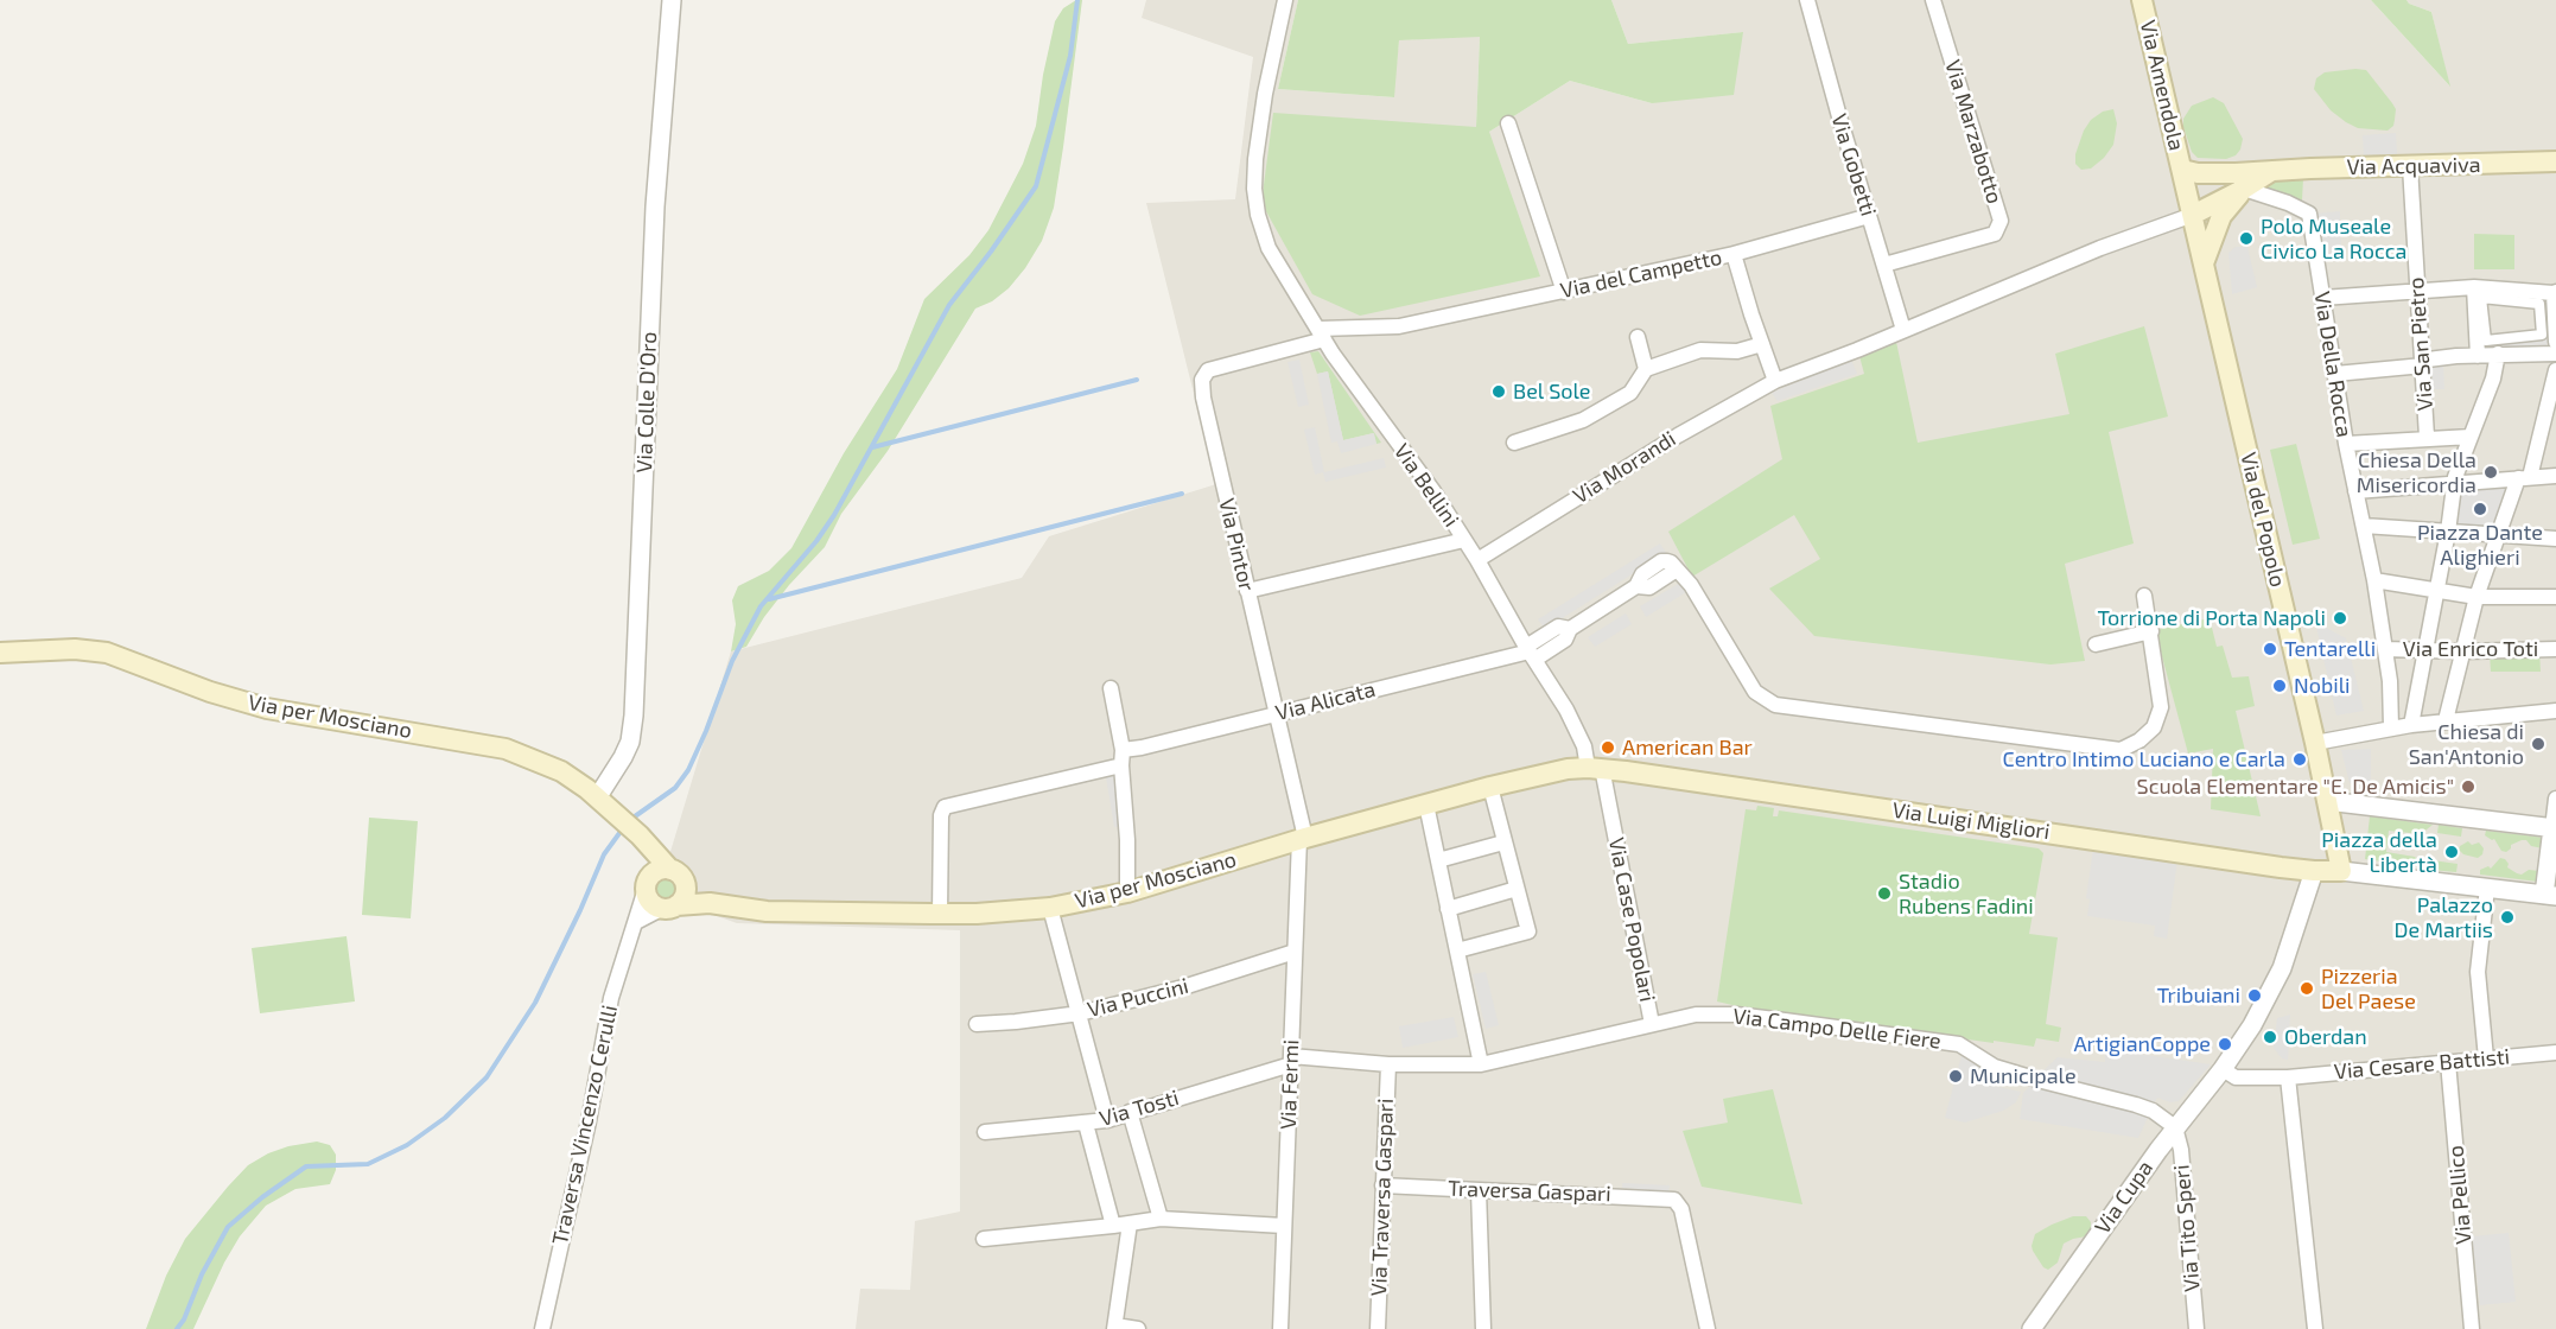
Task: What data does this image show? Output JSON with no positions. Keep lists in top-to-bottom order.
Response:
{
  "streets": {
    "main road": [
      "Via Amendola",
      "Via Acquaviva",
      "Via del Popolo",
      "Via per Mosciano",
      "Via Luigi Migliori"
    ],
    "street": [
      "Via Marzabotto",
      "Via Gobetti",
      "Via del Campetto",
      "Via San Pietro",
      "Via Della Rocca",
      "Via Colle D'Oro",
      "Via Morandi",
      "Via Bellini",
      "Via Pintor",
      "Via Enrico Toti",
      "Via Alicata",
      "Via Case Popolari",
      "Via Puccini",
      "Via Campo Delle Fiere",
      "Via Cesare Battisti",
      "Via Fermi",
      "Via Tosti",
      "Traversa Vincenzo Cerulli",
      "Traversa Gaspari",
      "Via Pellico",
      "Via Traversa Gaspari",
      "Via Cupa",
      "Via Tito Speri"
    ]
  },
  "crossings": [
    ["Via Amendola", "Via Acquaviva"],
    ["Via Amendola", "Via del Popolo"],
    ["Via Marzabotto", "Via Gobetti"],
    ["Via Acquaviva", "Via San Pietro"],
    ["Via Acquaviva", "Via Della Rocca"],
    ["Via Acquaviva", "Via del Popolo"],
    ["Via del Campetto", "Via Morandi"],
    ["Via del Campetto", "Via Bellini"],
    ["Via del Campetto", "Via Pintor"],
    ["Via Della Rocca", "Via Enrico Toti"],
    ["Via Colle D'Oro", "Via per Mosciano"],
    ["Via Morandi", "Via Bellini"],
    ["Via Bellini", "Via Pintor"],
    ["Via Bellini", "Via Alicata"],
    ["Via Bellini", "Via per Mosciano"],
    ["Via Bellini", "Via Luigi Migliori"],
    ["Via Bellini", "Via Case Popolari"],
    ["Via del Popolo", "Via Luigi Migliori"],
    ["Via Pintor", "Via Alicata"],
    ["Via Pintor", "Via per Mosciano"],
    ["Via Pintor", "Via Fermi"],
    ["Via Alicata", "Via per Mosciano"],
    ["Via per Mosciano", "Via Luigi Migliori"],
    ["Via per Mosciano", "Via Case Popolari"],
    ["Via per Mosciano", "Via Fermi"],
    ["Via per Mosciano", "Traversa Vincenzo Cerulli"],
    ["Via Luigi Migliori", "Via Case Popolari"],
    ["Via Luigi Migliori", "Via Cupa"],
    ["Via Case Popolari", "Via Campo Delle Fiere"],
    ["Via Puccini", "Via Fermi"],
    ["Via Campo Delle Fiere", "Via Cupa"],
    ["Via Campo Delle Fiere", "Via Tito Speri"],
    ["Via Cesare Battisti", "Via Pellico"],
    ["Via Cesare Battisti", "Via Cupa"],
    ["Via Fermi", "Via Tosti"],
    ["Traversa Gaspari", "Via Traversa Gaspari"],
    ["Via Cupa", "Via Tito Speri"]
  ],
  "places": [
    "Polo Museale Civico La Rocca",
    "Bel Sole",
    "Chiesa Della Misericordia",
    "Piazza Dante Alighieri",
    "Torrione di Porta Napoli",
    "Tentarelli",
    "Nobili",
    "Chiesa di San'Antonio",
    "American Bar",
    "Centro Intimo Luciano e Carla",
    "Scuola Elementare \"E. De Amicis\"",
    "Piazza della Libertà",
    "Stadio Rubens Fadini",
    "Palazzo De Martiis",
    "Pizzeria Del Paese",
    "Tribuiani",
    "Oberdan",
    "ArtigianCoppe",
    "Municipale"
  ]
}
